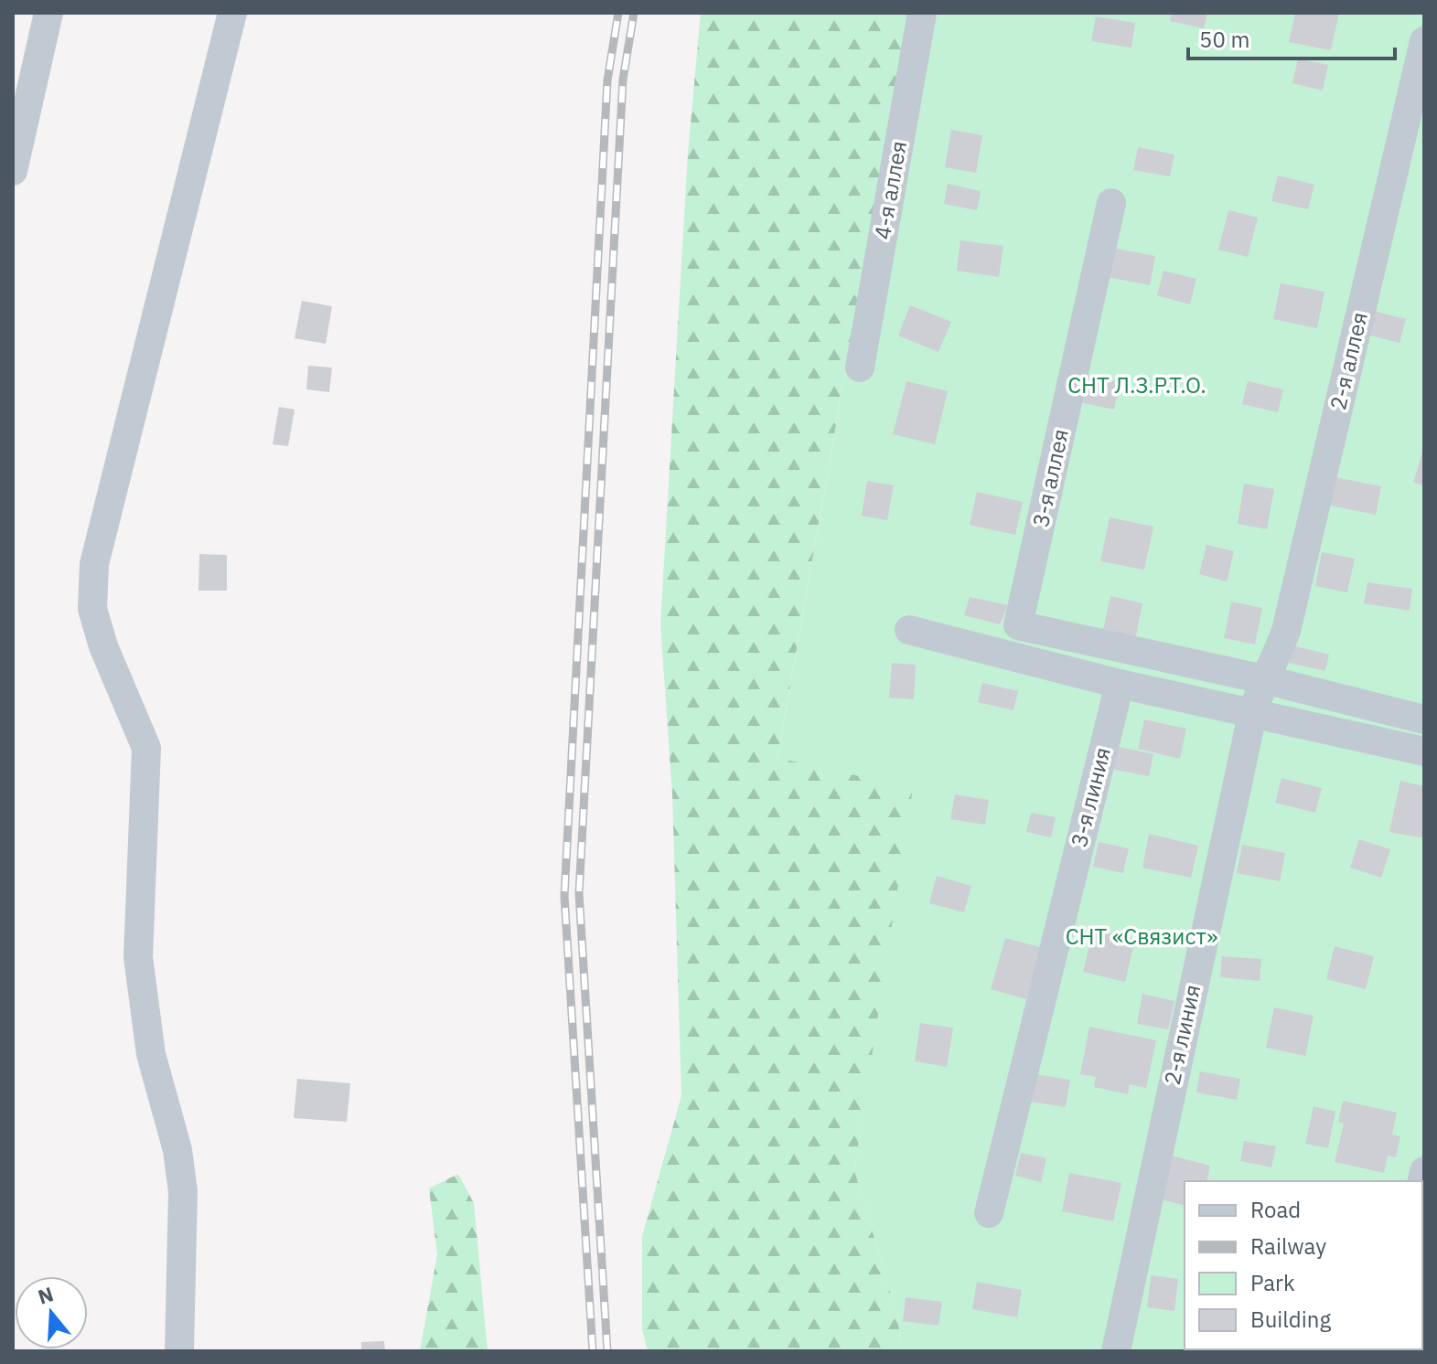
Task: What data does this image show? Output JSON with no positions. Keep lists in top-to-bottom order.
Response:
{
  "streets": {
    "street": [
      "4-я аллея",
      "2-я аллея",
      "3-я аллея",
      "3-я линия",
      "2-я линия"
    ]
  },
  "crossings": [
    ["2-я аллея", "3-я аллея"],
    ["2-я аллея", "2-я линия"],
    ["3-я аллея", "2-я линия"]
  ],
  "parks": ["СНТ Л.З.Р.Т.О.", "СНТ «Связист»"],
  "legend": [
    "Road",
    "Railway",
    "Park",
    "Building"
  ],
  "scale_bar": "50 m",
  "north": "top"
}
